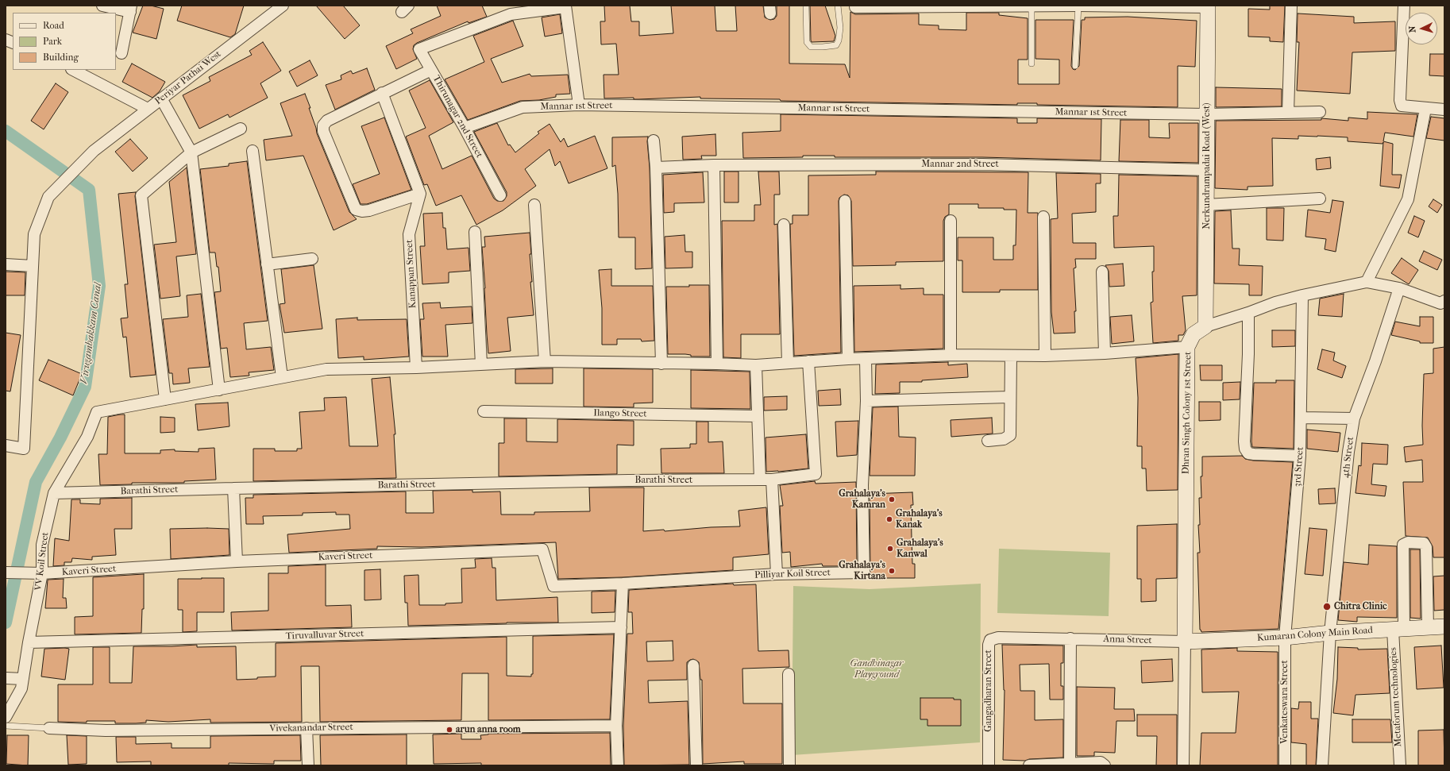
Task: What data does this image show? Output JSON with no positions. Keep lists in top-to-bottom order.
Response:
{
  "streets": {
    "street": [
      "Periyar Pathai West",
      "Mannar 1st Street",
      "Thirunagar 2nd Street",
      "Mannar 2nd Street",
      "Nerkundrampadai Road (West)",
      "Kanappan Street",
      "Dhran Singh Colony 1st Street",
      "Ilango Street",
      "4th Street",
      "3rd Street",
      "Barathi Street",
      "Kaveri Street",
      "VV Koil Street",
      "Pilliyar Koil Street",
      "Kumaran Colony Main Road",
      "Tiruvalluvar Street",
      "Anna Street",
      "Gangadharan Street",
      "Metaforum technologies",
      "Venkateswara Street",
      "Vivekanandar Street"
    ]
  },
  "crossings": [
    ["Mannar 1st Street", "Thirunagar 2nd Street"],
    ["Mannar 1st Street", "Nerkundrampadai Road (West)"],
    ["Thirunagar 2nd Street", "Kanappan Street"],
    ["Mannar 2nd Street", "Nerkundrampadai Road (West)"],
    ["Nerkundrampadai Road (West)", "Dhran Singh Colony 1st Street"],
    ["Dhran Singh Colony 1st Street", "4th Street"],
    ["Dhran Singh Colony 1st Street", "3rd Street"],
    ["Dhran Singh Colony 1st Street", "Kumaran Colony Main Road"],
    ["Dhran Singh Colony 1st Street", "Anna Street"],
    ["4th Street", "Kumaran Colony Main Road"],
    ["3rd Street", "Kumaran Colony Main Road"],
    ["3rd Street", "Venkateswara Street"],
    ["Barathi Street", "VV Koil Street"],
    ["Kaveri Street", "VV Koil Street"],
    ["Kaveri Street", "Pilliyar Koil Street"],
    ["VV Koil Street", "Tiruvalluvar Street"],
    ["Kumaran Colony Main Road", "Anna Street"],
    ["Kumaran Colony Main Road", "Metaforum technologies"],
    ["Kumaran Colony Main Road", "Venkateswara Street"],
    ["Anna Street", "Gangadharan Street"]
  ],
  "water": ["Virugambakkam Canal"],
  "parks": ["Gandhinagar Playground"],
  "places": [
    "Grahalaya's Kamran",
    "Grahalaya's Kanak",
    "Grahalaya's Kanwal",
    "Grahalaya's Kirtana",
    "Chitra Clinic",
    "arun anna room"
  ],
  "legend": ["Road", "Park", "Building"],
  "north": "left"
}
